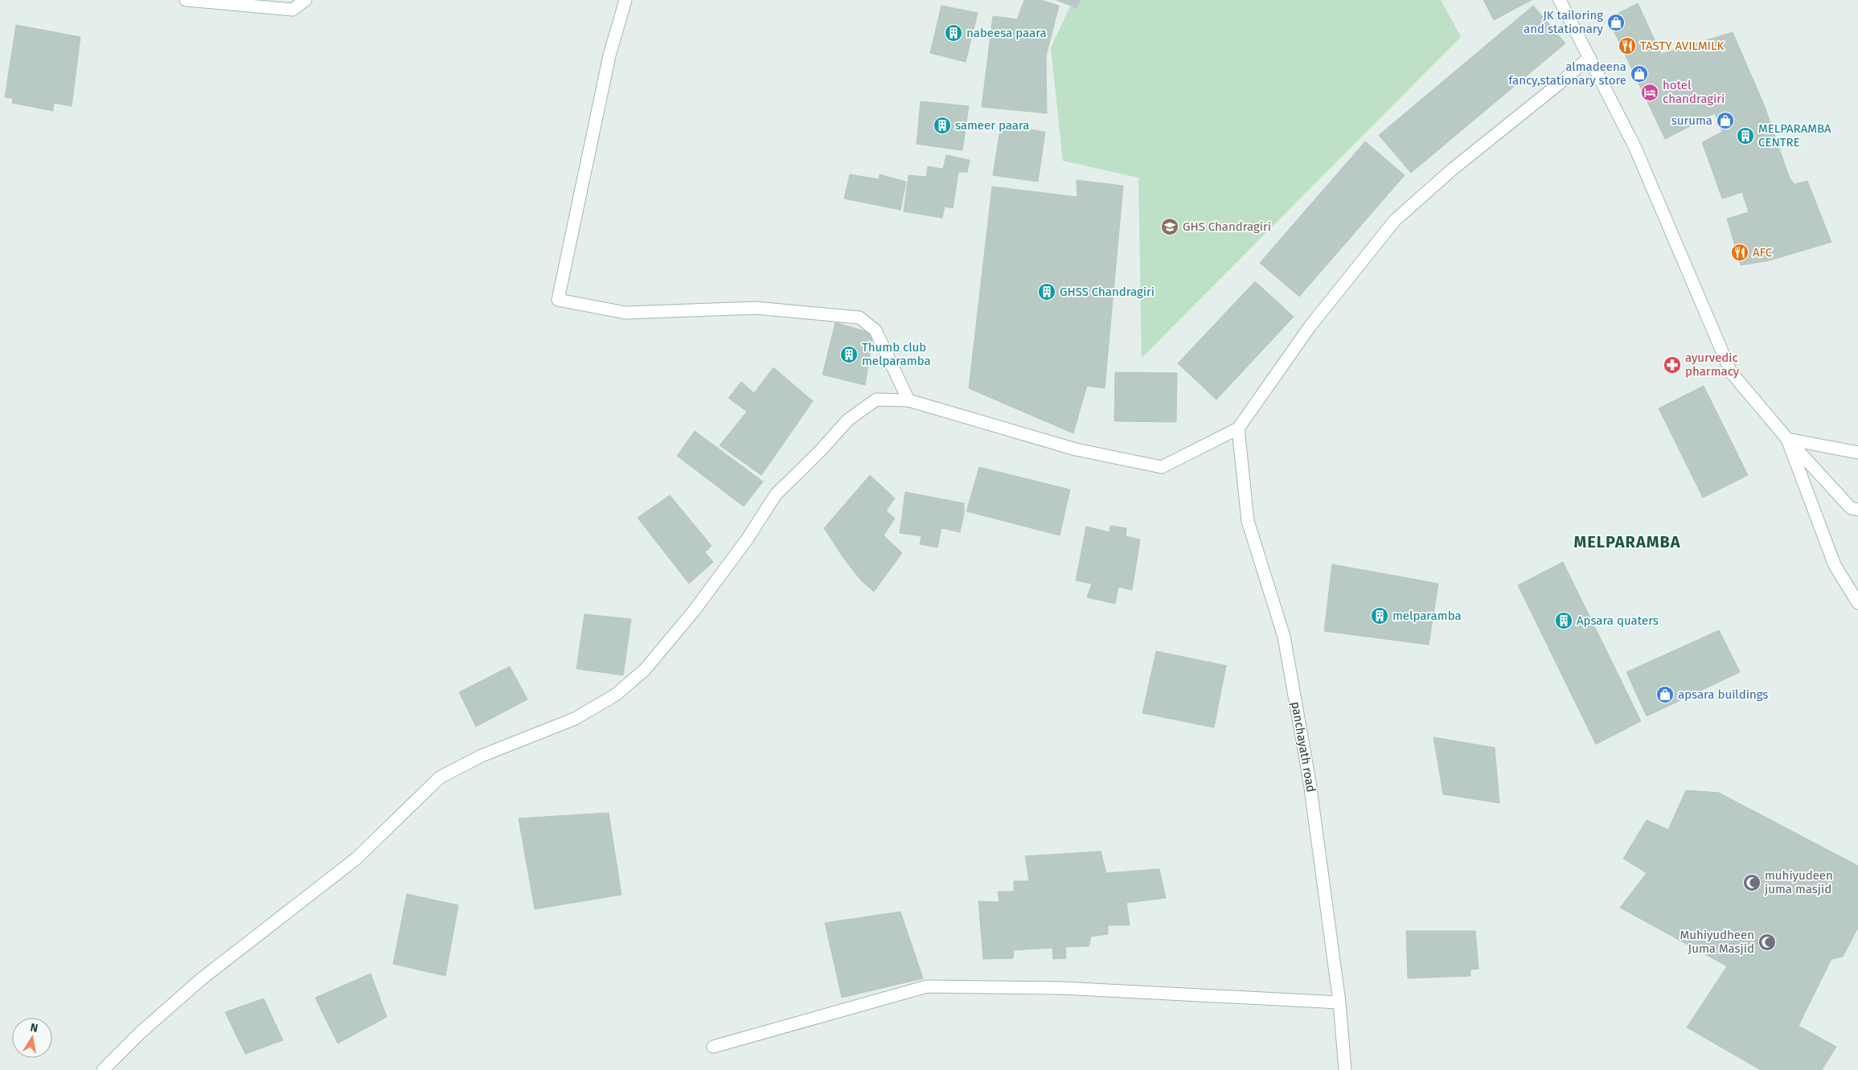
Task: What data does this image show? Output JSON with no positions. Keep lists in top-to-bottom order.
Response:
{
  "streets": {
    "street": ["panchayath road"]
  },
  "districts": ["MELPARAMBA"],
  "places": {
    "shop": [
      "JK tailoring and stationary",
      "almadeena fancy,stationary store",
      "suruma",
      "apsara buildings"
    ],
    "building": [
      "nabeesa paara",
      "sameer paara",
      "MELPARAMBA CENTRE",
      "GHSS Chandragiri",
      "Thumb club melparamba",
      "melparamba",
      "Apsara quaters"
    ],
    "restaurant": ["TASTY AVILMILK", "AFC"],
    "hotel": ["hotel chandragiri"],
    "school or university": ["GHS Chandragiri"],
    "pharmacy": ["ayurvedic pharmacy"],
    "mosque": ["muhiyudeen juma masjid", "Muhiyudheen Juma Masjid"]
  },
  "north": "top"
}
